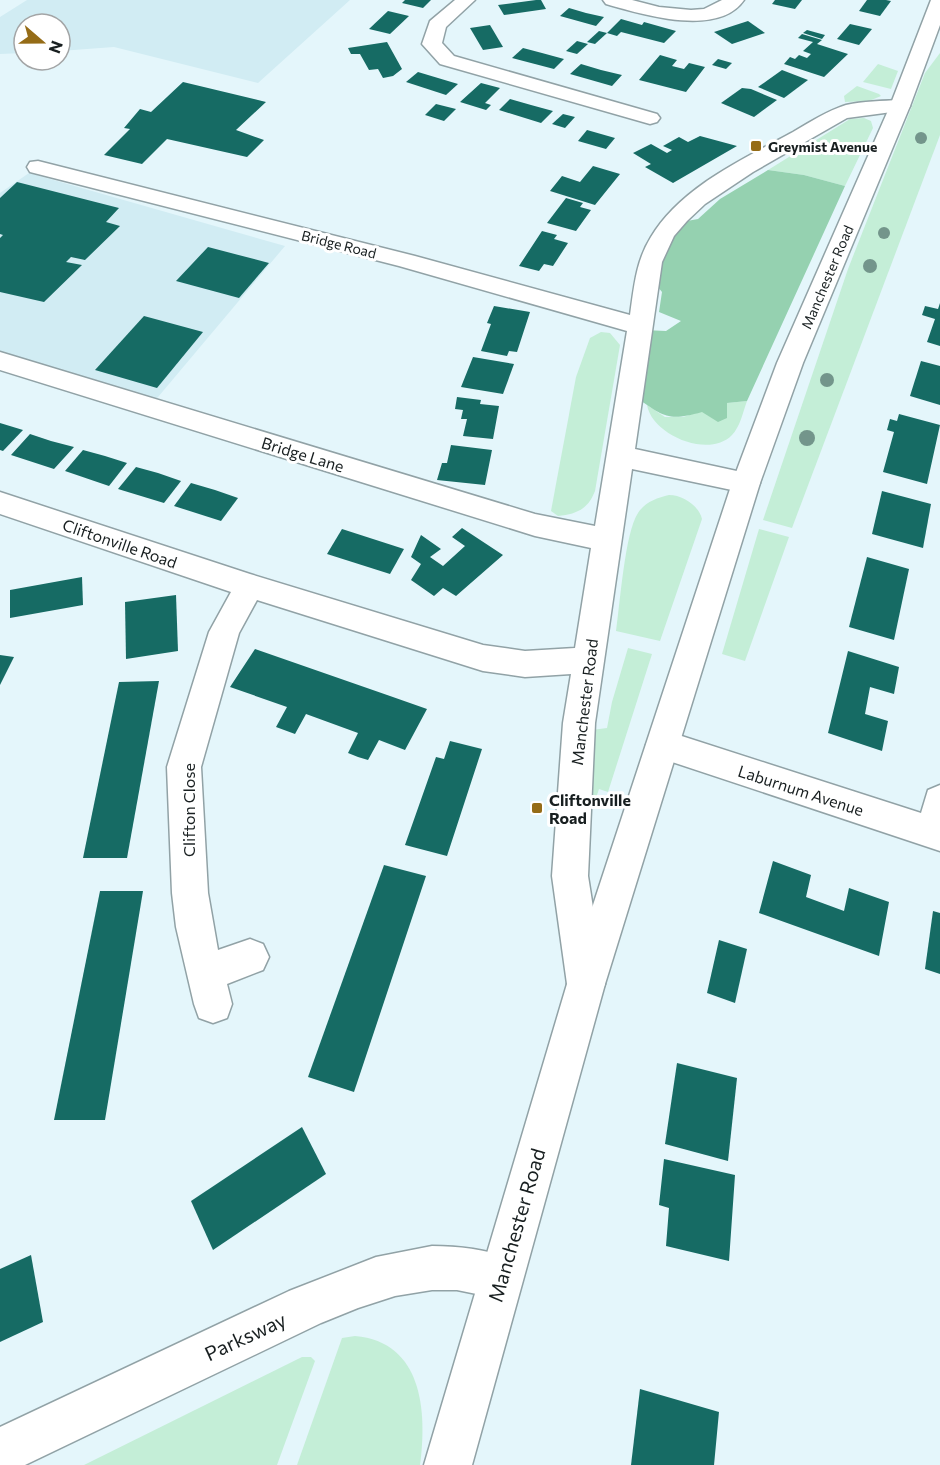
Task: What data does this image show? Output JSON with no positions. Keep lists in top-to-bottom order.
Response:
{
  "streets": {
    "street": [
      "Bridge Road",
      "Manchester Road",
      "Bridge Lane",
      "Cliftonville Road",
      "Laburnum Avenue",
      "Clifton Close",
      "Parksway"
    ]
  },
  "crossings": [
    ["Bridge Road", "Manchester Road"],
    ["Manchester Road", "Bridge Lane"],
    ["Manchester Road", "Cliftonville Road"],
    ["Manchester Road", "Laburnum Avenue"],
    ["Manchester Road", "Parksway"],
    ["Cliftonville Road", "Clifton Close"]
  ],
  "places": {
    "transit": ["Greymist Avenue", "Cliftonville Road"]
  },
  "north": "right"
}
